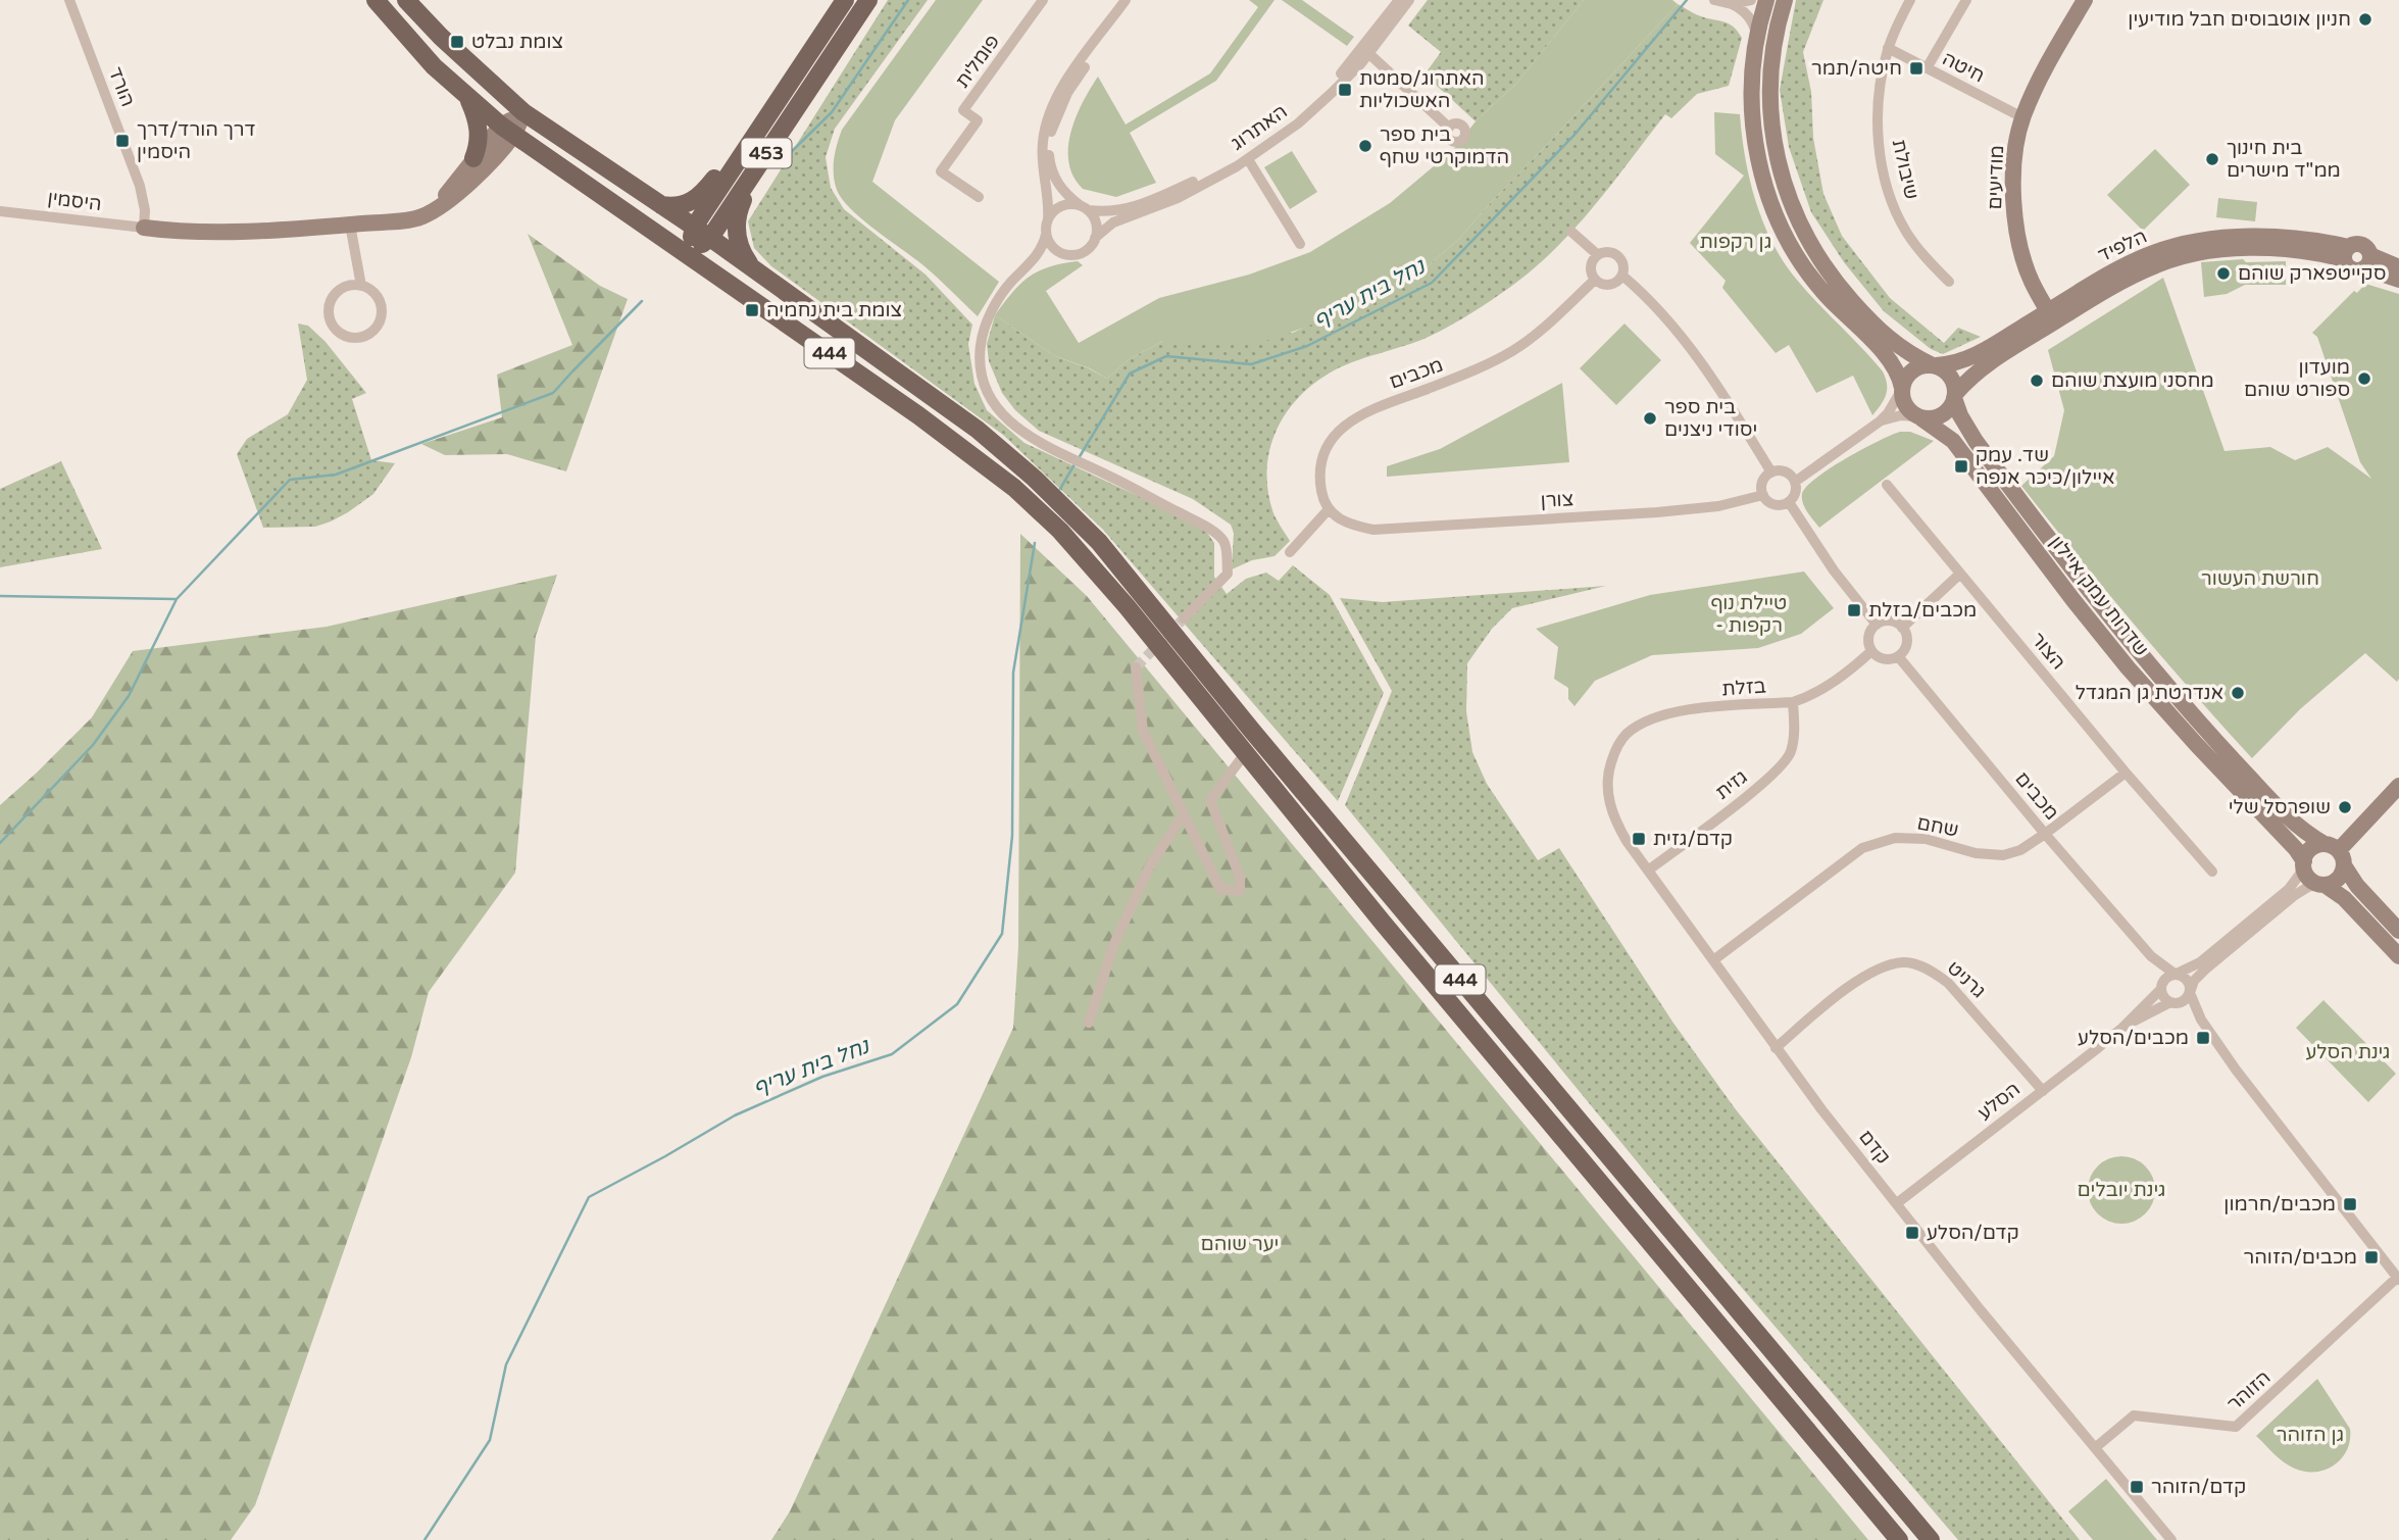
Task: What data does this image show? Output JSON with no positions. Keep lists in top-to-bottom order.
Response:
{
  "streets": {
    "main road": [
      "453",
      "מודיעים",
      "הלפיד",
      "444",
      "שדרות עמק איילון"
    ],
    "street": [
      "פומלית",
      "חיטה",
      "הורד",
      "האתרוג",
      "שיבולת",
      "היסמין",
      "מכבים",
      "צורן",
      "הצור",
      "בזלת",
      "גזית",
      "שחם",
      "גרניט",
      "הסלע",
      "קדם",
      "הזוהר"
    ]
  },
  "crossings": [
    ["חיטה", "שיבולת"],
    ["חיטה", "מודיעים"],
    ["הורד", "היסמין"],
    ["453", "444"],
    ["מודיעים", "הלפיד"],
    ["הלפיד", "שדרות עמק איילון"],
    ["מכבים", "צורן"],
    ["מכבים", "בזלת"],
    ["מכבים", "שחם"],
    ["מכבים", "הסלע"],
    ["הצור", "שחם"],
    ["בזלת", "גזית"],
    ["בזלת", "קדם"],
    ["גזית", "קדם"],
    ["שחם", "קדם"],
    ["גרניט", "הסלע"],
    ["גרניט", "קדם"],
    ["הסלע", "קדם"],
    ["קדם", "הזוהר"]
  ],
  "water": ["נחל בית עריף"],
  "parks": [
    "גן רקפות",
    "חורשת העשור",
    "טיילת נוף - רקפות",
    "גינת הסלע",
    "גינת יובלים",
    "יער שוהם",
    "גן הזוהר"
  ],
  "places": {
    "other": [
      "חניון אוטבוסים חבל מודיעין",
      "בית ספר הדמוקרטי שחף",
      "בית חינוך ממ\"ד מישרים",
      "סקייטפארק שוהם",
      "מועדון ספורט שוהם",
      "מחסני מועצת שוהם",
      "בית ספר יסודי ניצנים",
      "אנדרטת גן המגדל",
      "שופרסל שלי"
    ],
    "transit": [
      "צומת נבלט",
      "חיטה/תמר",
      "האתרוג/סמטת האשכוליות",
      "דרך הורד/דרך היסמין",
      "צומת בית נחמיה",
      "שד. עמק איילון/כיכר אנפה",
      "מכבים/בזלת",
      "קדם/גזית",
      "מכבים/הסלע",
      "מכבים/חרמון",
      "קדם/הסלע",
      "מכבים/הזוהר",
      "קדם/הזוהר"
    ]
  }
}
